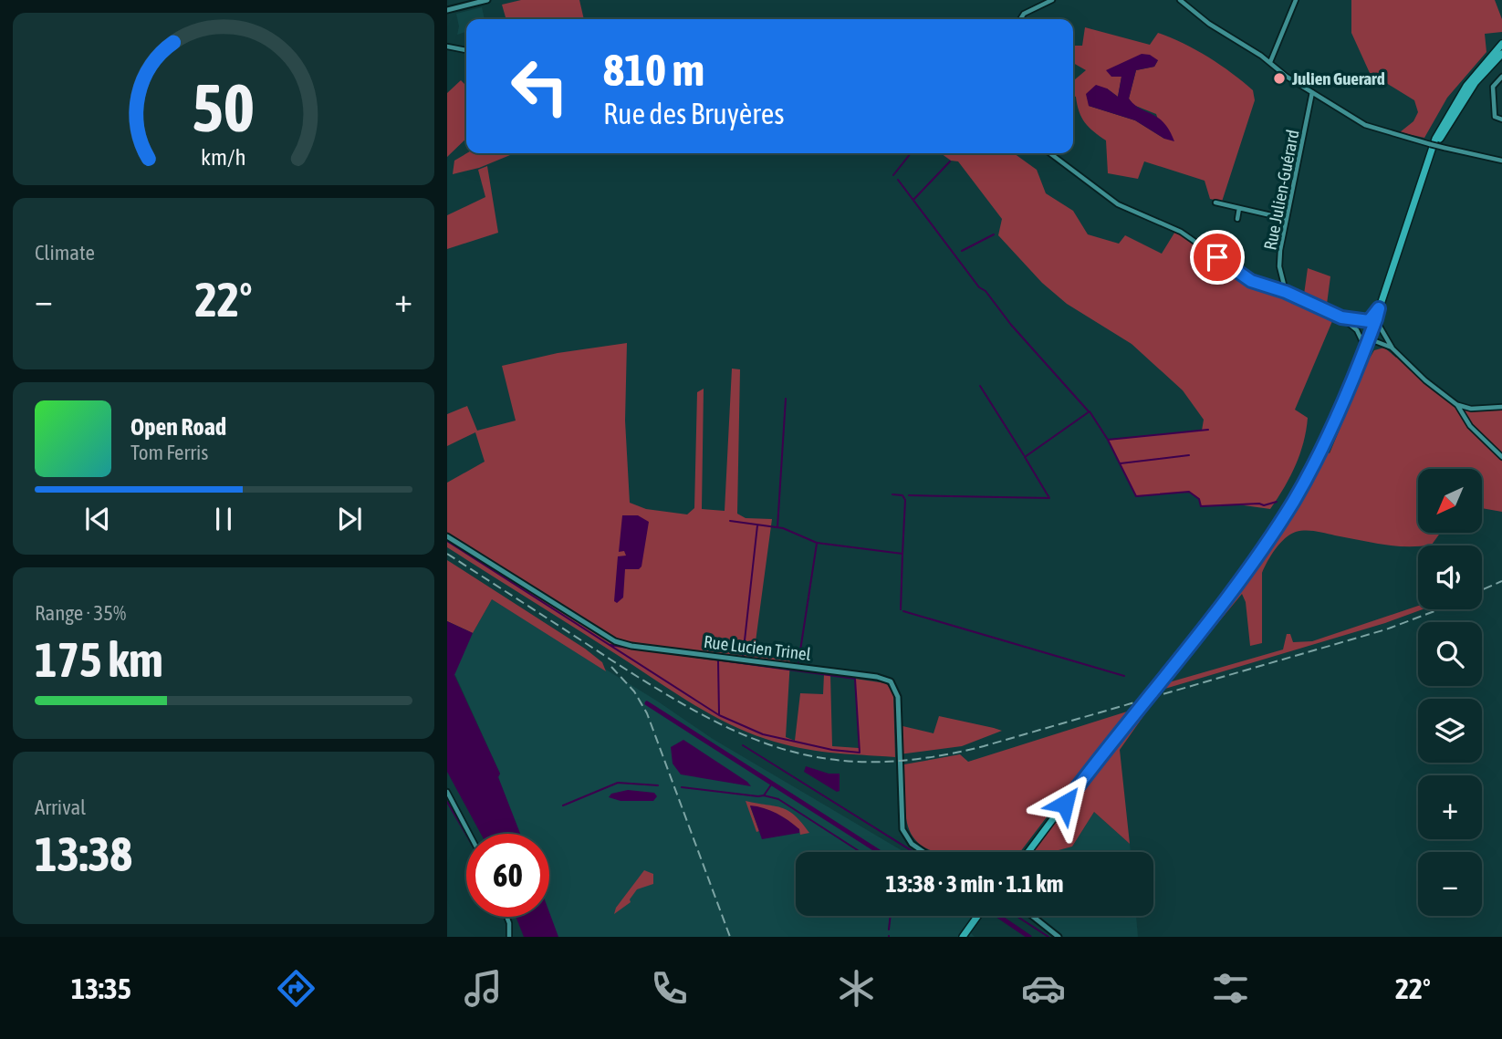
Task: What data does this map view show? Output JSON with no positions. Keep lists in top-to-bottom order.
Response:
{
  "streets": {
    "street": ["Rue Julien-Guérard", "Rue Lucien Trinel"]
  },
  "places": ["Julien Guerard"],
  "north": "bottom left",
  "page": {
    "turn": ["810 m", "Rue des Bruyères"],
    "tile": [
      "Climate",
      ["Range · 35%", "175 km"],
      ["Arrival", "13:38"]
    ],
    "heat": ["−", "22°", "+"],
    "song": ["Open Road", "Tom Ferris"],
    "map_buttons": ["+", "−"],
    "limit": "60",
    "trip": "13:38 · 3 min · 1.1 km",
    "tabs": ["13:35", "22°"],
    "gauge": ["50", "km/h"]
  }
}
